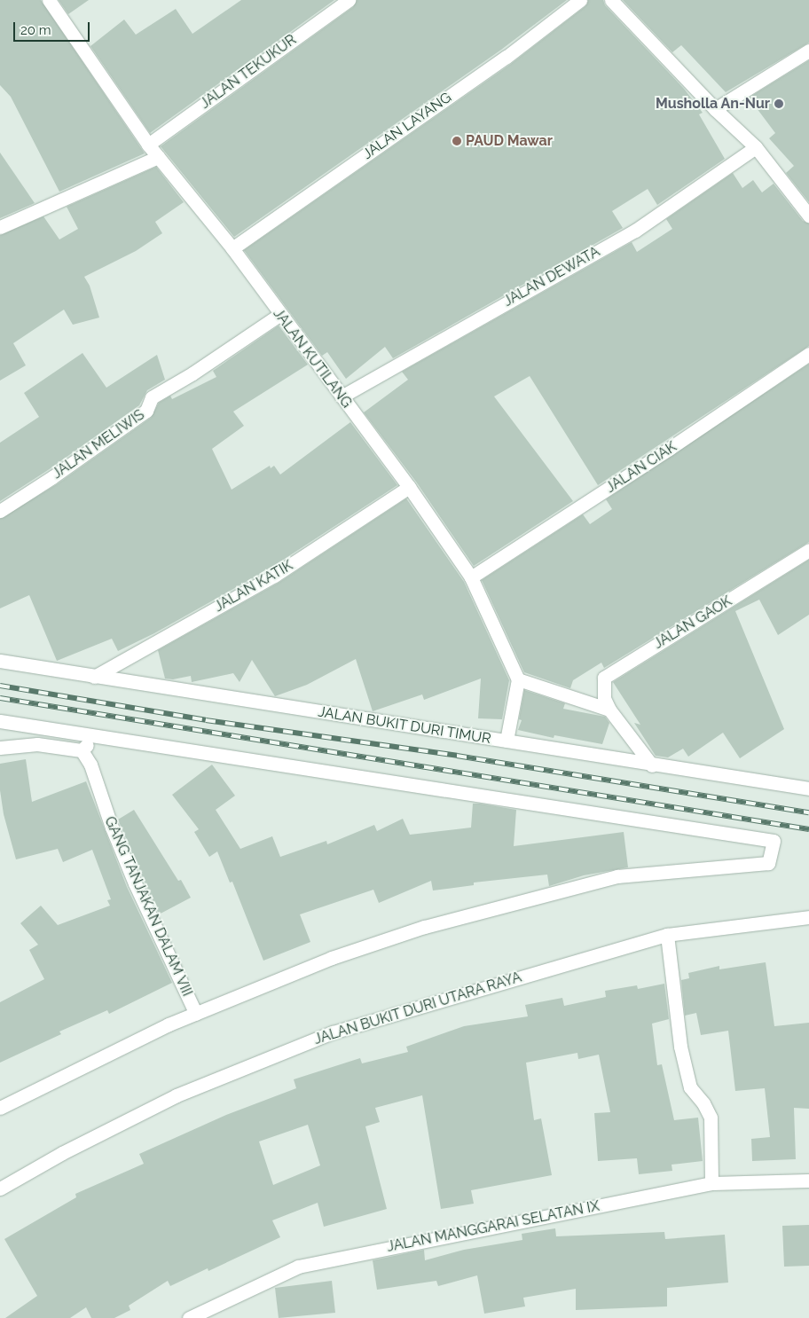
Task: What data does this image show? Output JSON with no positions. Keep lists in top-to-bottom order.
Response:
{
  "streets": {
    "street": [
      "JALAN TEKUKUR",
      "JALAN LAYANG",
      "JALAN DEWATA",
      "JALAN KUTILANG",
      "JALAN MELIWIS",
      "JALAN CIAK",
      "JALAN KATIK",
      "JALAN GAOK",
      "JALAN BUKIT DURI TIMUR",
      "GANG TANJAKAN DALAM VIII",
      "JALAN BUKIT DURI UTARA RAYA",
      "JALAN MANGGARAI SELATAN IX"
    ]
  },
  "crossings": [
    ["JALAN TEKUKUR", "JALAN KUTILANG"],
    ["JALAN LAYANG", "JALAN KUTILANG"],
    ["JALAN DEWATA", "JALAN KUTILANG"],
    ["JALAN KUTILANG", "JALAN MELIWIS"],
    ["JALAN KUTILANG", "JALAN CIAK"],
    ["JALAN KUTILANG", "JALAN KATIK"],
    ["JALAN KATIK", "JALAN BUKIT DURI TIMUR"],
    ["JALAN GAOK", "JALAN BUKIT DURI TIMUR"]
  ],
  "places": ["Musholla An-Nur", "PAUD Mawar"],
  "scale_bar": "20 m"
}
